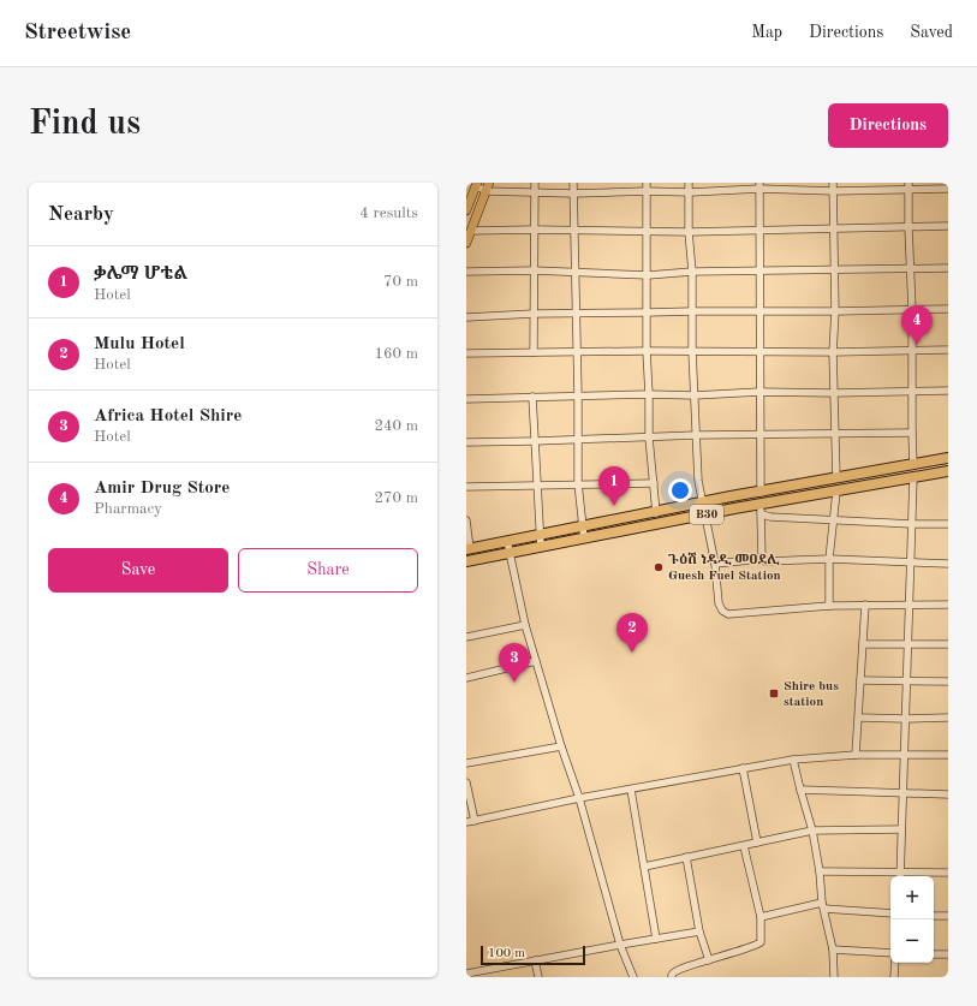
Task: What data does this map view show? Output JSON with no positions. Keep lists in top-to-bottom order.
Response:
{
  "streets": {
    "highway": ["B30"]
  },
  "places": {
    "other": ["ጉዕሽ ነዳዲ መዐደሊ Guesh Fuel Station"],
    "transit": ["Shire bus station"]
  },
  "scale_bar": "100 m",
  "page": {
    "header": "Streetwise",
    "nav": ["Map", "Directions", "Saved"],
    "buttons": [
      "Directions",
      ["Save", "Share"]
    ],
    "title": "Find us",
    "heading": ["Nearby", "4 results"],
    "list": [
      {
        "mark": "1",
        "name": "ቃሌማ ሆቴል",
        "note": "Hotel",
        "value": "70 m"
      },
      {
        "mark": "2",
        "name": "Mulu Hotel",
        "note": "Hotel",
        "value": "160 m"
      },
      {
        "mark": "3",
        "name": "Africa Hotel Shire",
        "note": "Hotel",
        "value": "240 m"
      },
      {
        "mark": "4",
        "name": "Amir Drug Store",
        "note": "Pharmacy",
        "value": "270 m"
      }
    ],
    "pins": [
      "4",
      "1",
      "2",
      "3"
    ],
    "map_buttons": ["+", "−"],
    "scale": "100 m"
  }
}
